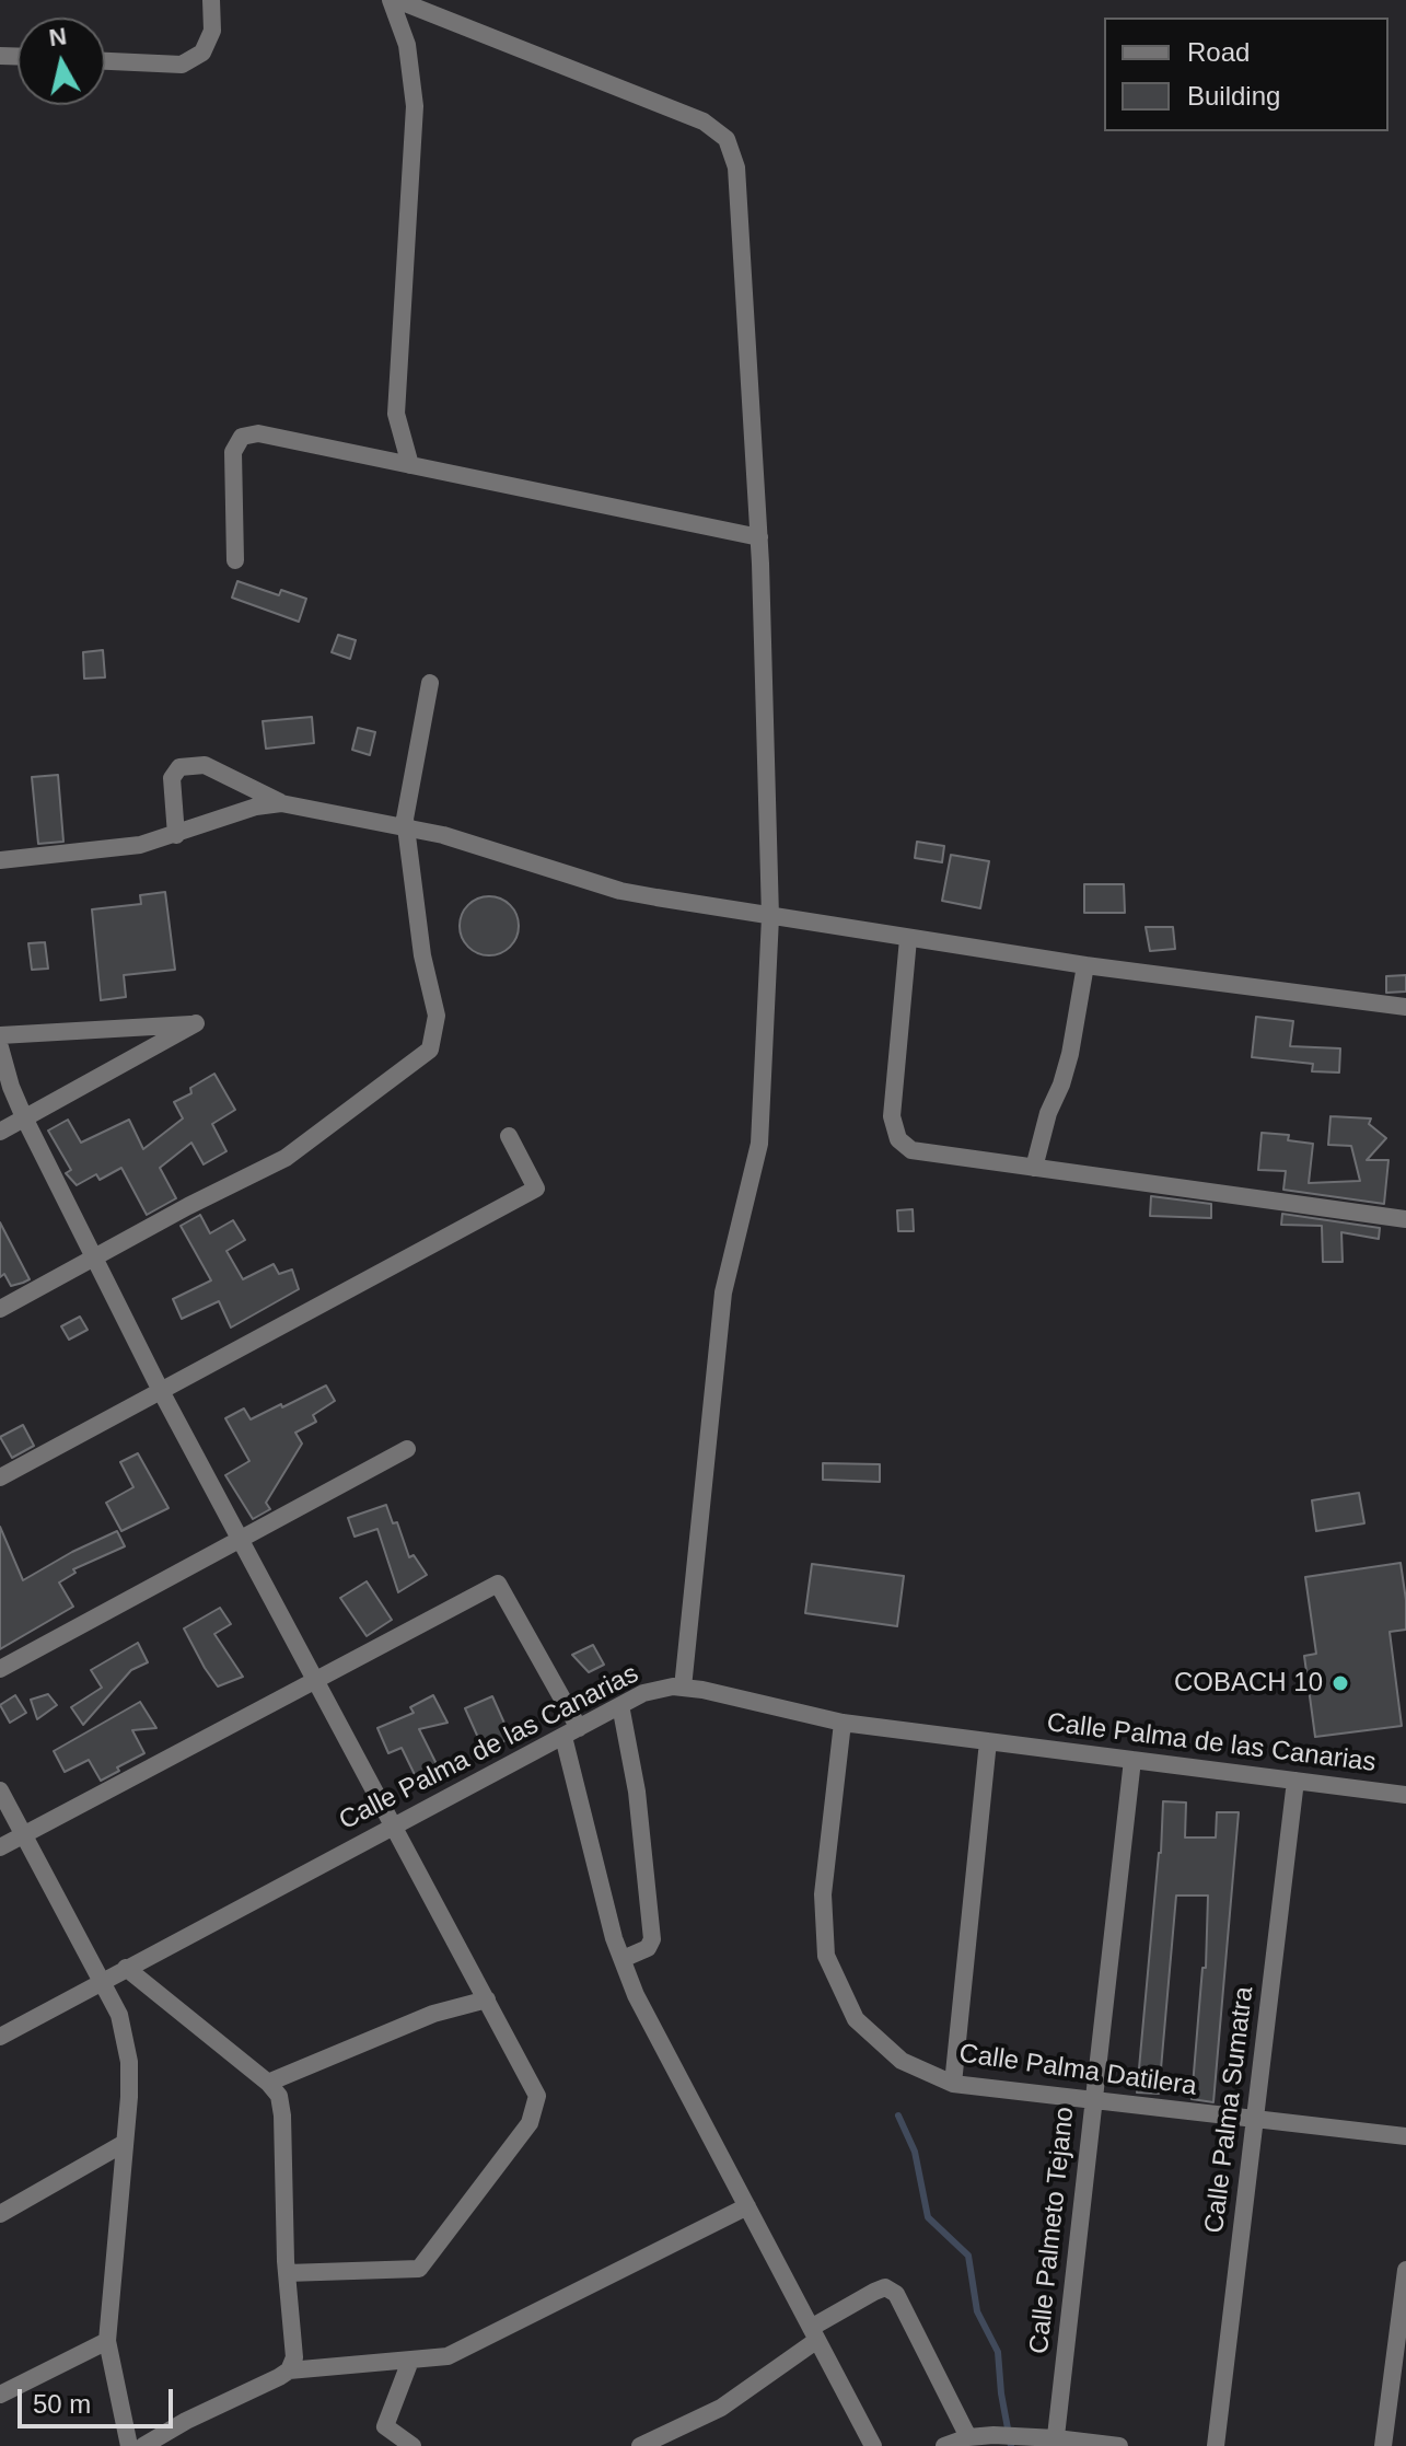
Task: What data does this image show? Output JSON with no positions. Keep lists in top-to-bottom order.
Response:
{
  "streets": {
    "street": [
      "Calle Palma de las Canarias",
      "Calle Palma Datilera",
      "Calle Palma Sumatra",
      "Calle Palmeto Tejano"
    ]
  },
  "crossings": [
    ["Calle Palma de las Canarias", "Calle Palma Datilera"],
    ["Calle Palma de las Canarias", "Calle Palma Sumatra"],
    ["Calle Palma de las Canarias", "Calle Palmeto Tejano"],
    ["Calle Palma Datilera", "Calle Palma Sumatra"],
    ["Calle Palma Datilera", "Calle Palmeto Tejano"]
  ],
  "places": ["COBACH 10"],
  "legend": ["Road", "Building"],
  "scale_bar": "50 m",
  "north": "top"
}
